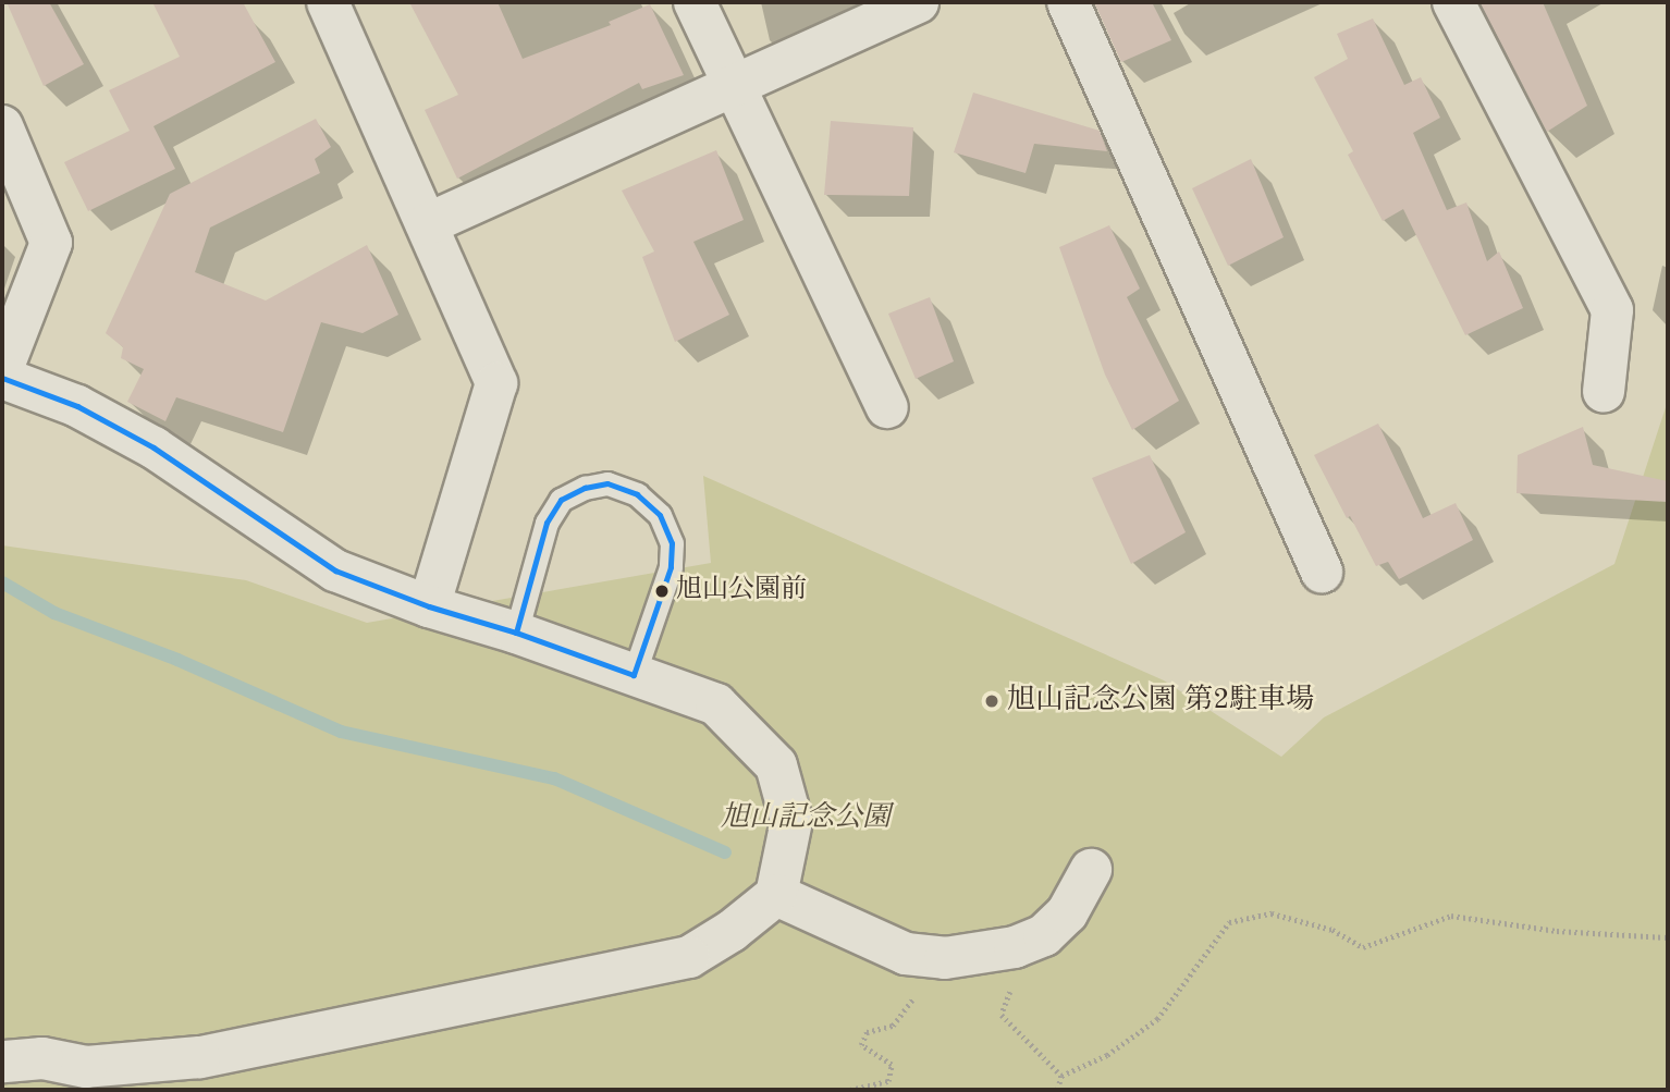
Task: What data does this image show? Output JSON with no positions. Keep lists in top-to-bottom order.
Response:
{
  "parks": ["旭山記念公園"],
  "places": ["旭山公園前", "旭山記念公園 第2駐車場"]
}
